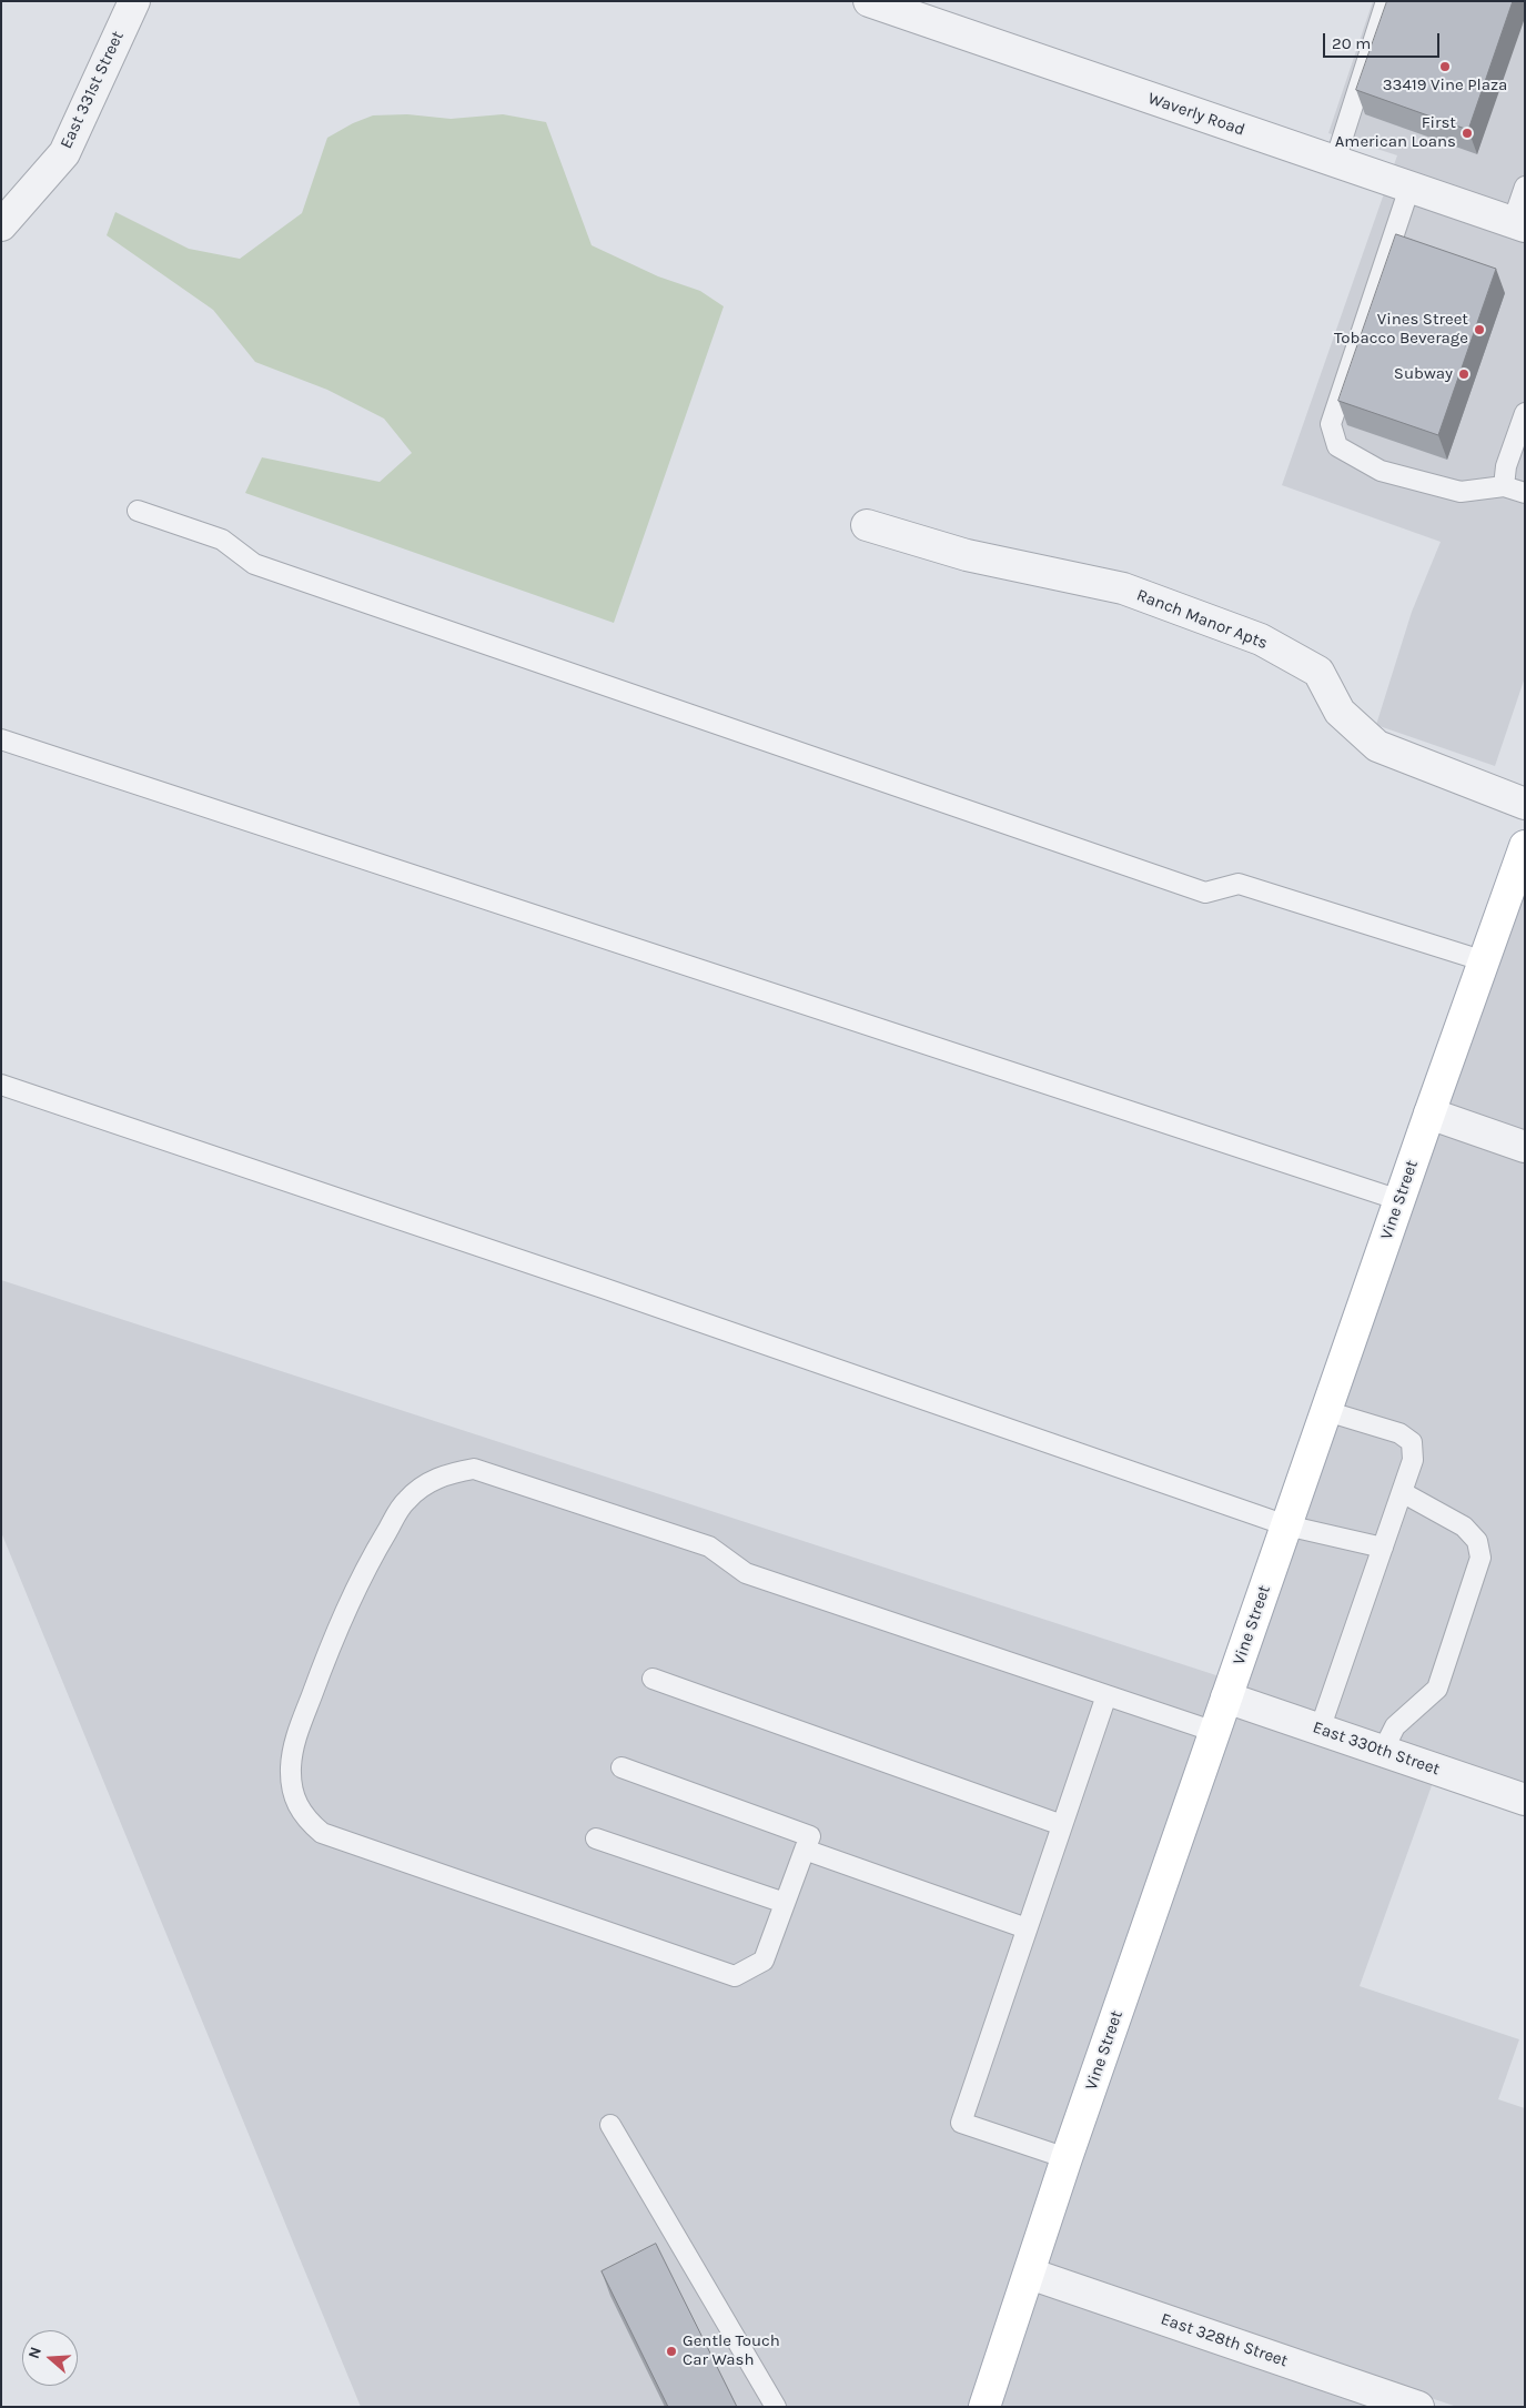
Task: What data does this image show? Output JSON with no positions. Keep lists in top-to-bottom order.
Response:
{
  "streets": {
    "main road": ["Vine Street"],
    "street": [
      "East 331st Street",
      "Waverly Road",
      "Ranch Manor Apts",
      "East 330th Street",
      "East 328th Street"
    ]
  },
  "crossings": [
    ["Vine Street", "East 330th Street"],
    ["Vine Street", "East 328th Street"]
  ],
  "places": [
    "33419 Vine Plaza",
    "First American Loans",
    "Vines Street Tobacco Beverage",
    "Subway",
    "Gentle Touch Car Wash"
  ],
  "scale_bar": "20 m",
  "north": "left"
}
